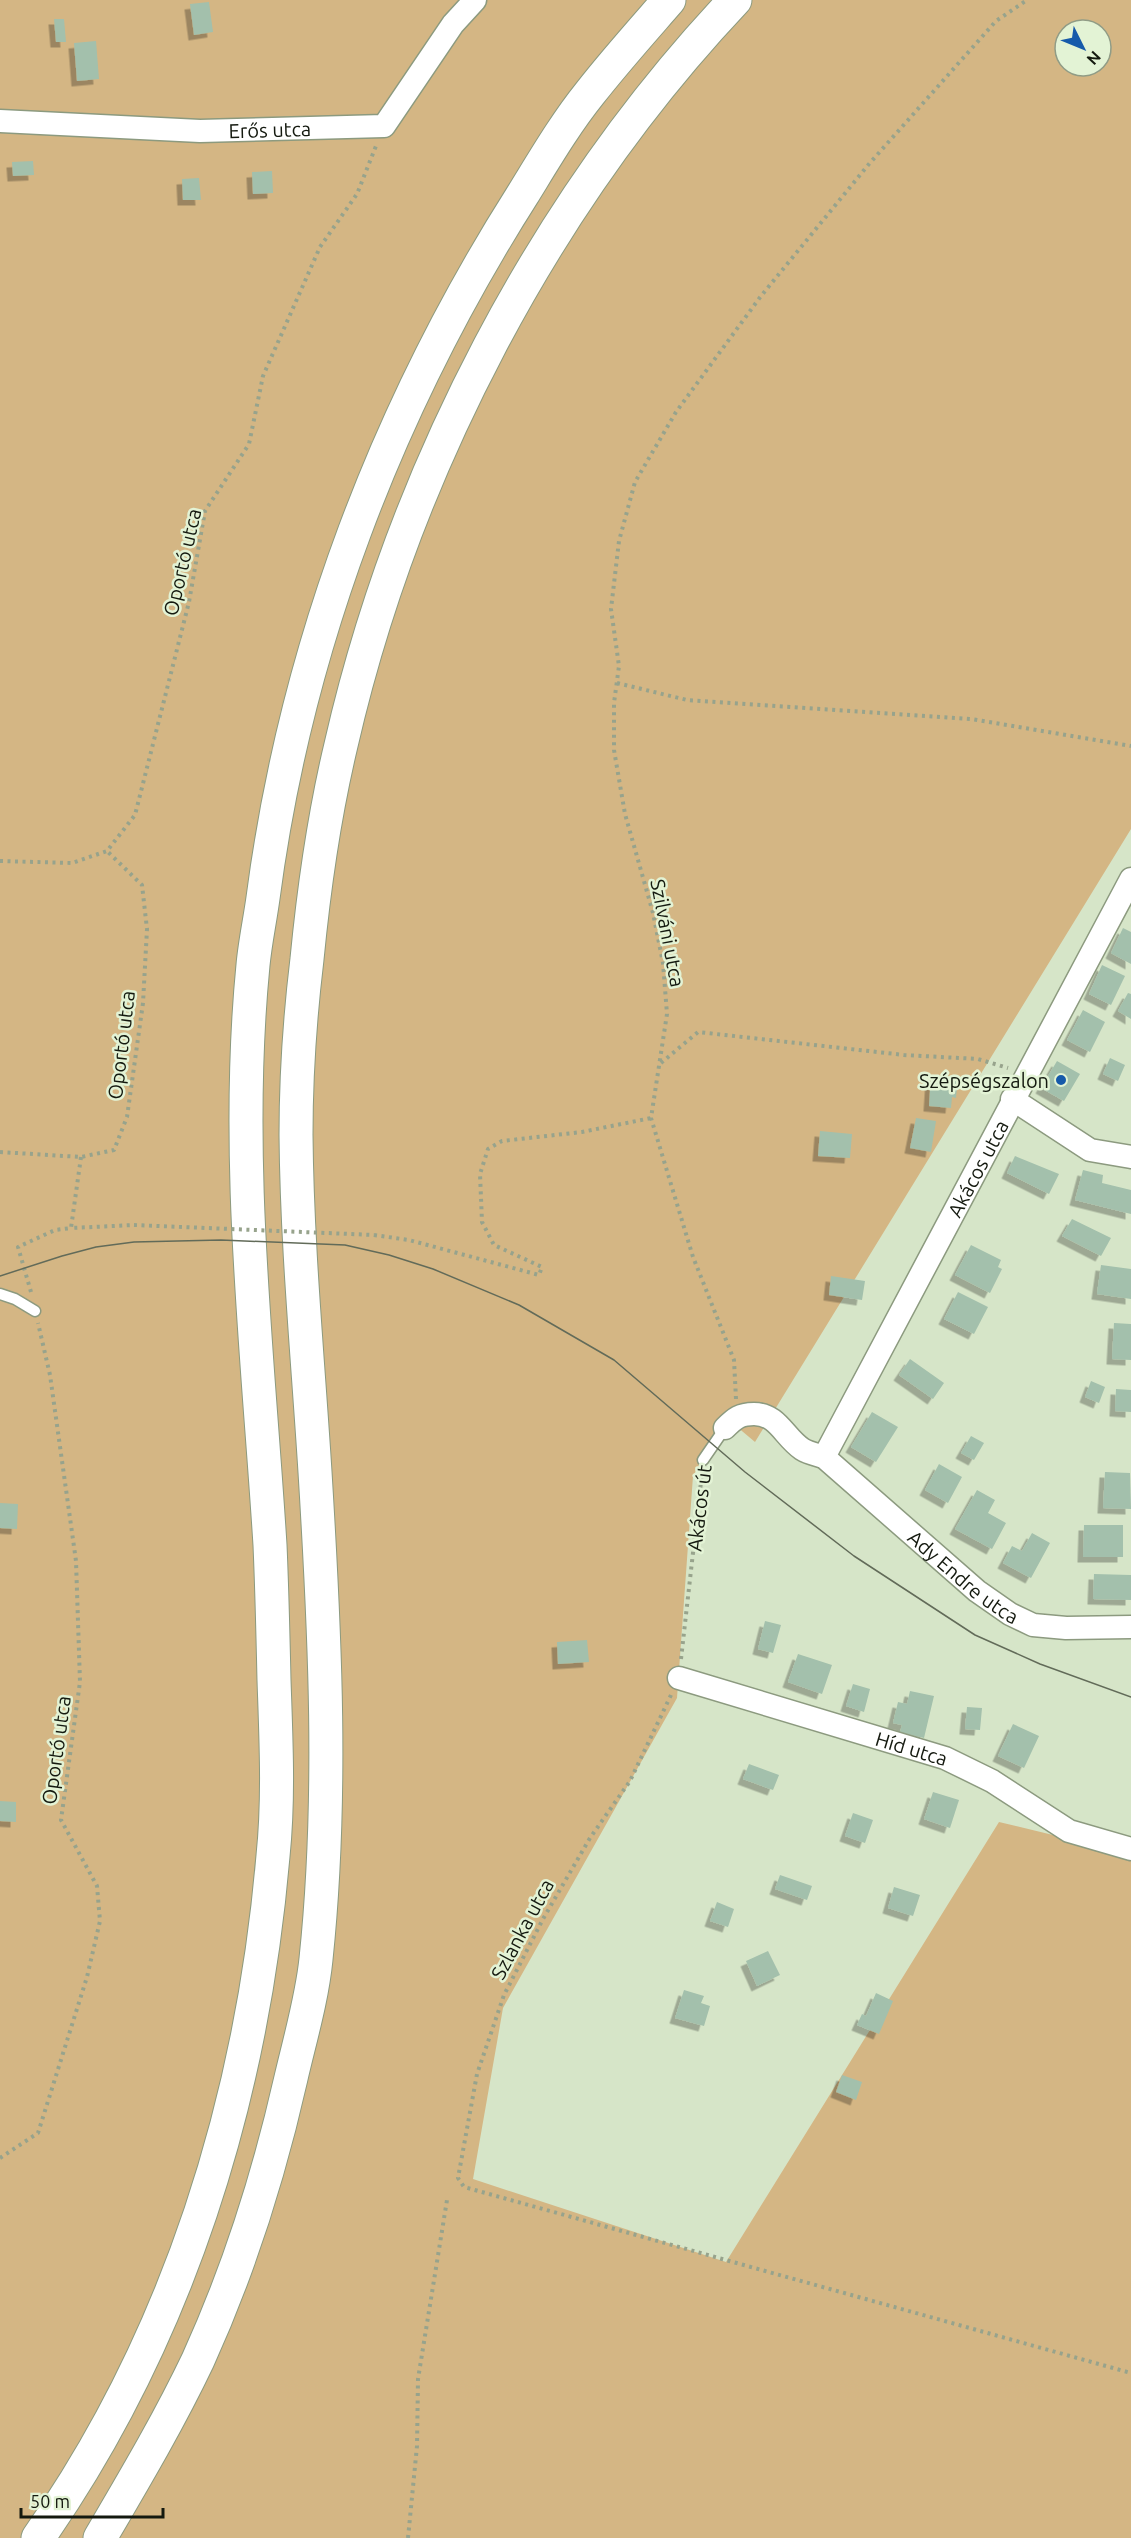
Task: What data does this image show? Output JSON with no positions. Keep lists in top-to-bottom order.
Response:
{
  "streets": {
    "street": [
      "Erős utca",
      "Akácos utca",
      "Ady Endre utca",
      "Híd utca"
    ],
    "lane": ["Akácos út"],
    "path": ["Oportó utca", "Szilváni utca", "Szlanka utca"]
  },
  "crossings": [
    ["Erős utca", "Oportó utca"],
    ["Szilváni utca", "Akácos út"],
    ["Akácos utca", "Ady Endre utca"],
    ["Akácos út", "Híd utca"],
    ["Akácos út", "Szlanka utca"],
    ["Híd utca", "Szlanka utca"]
  ],
  "places": ["Szépségszalon"],
  "scale_bar": "50 m",
  "north": "bottom right"
}
